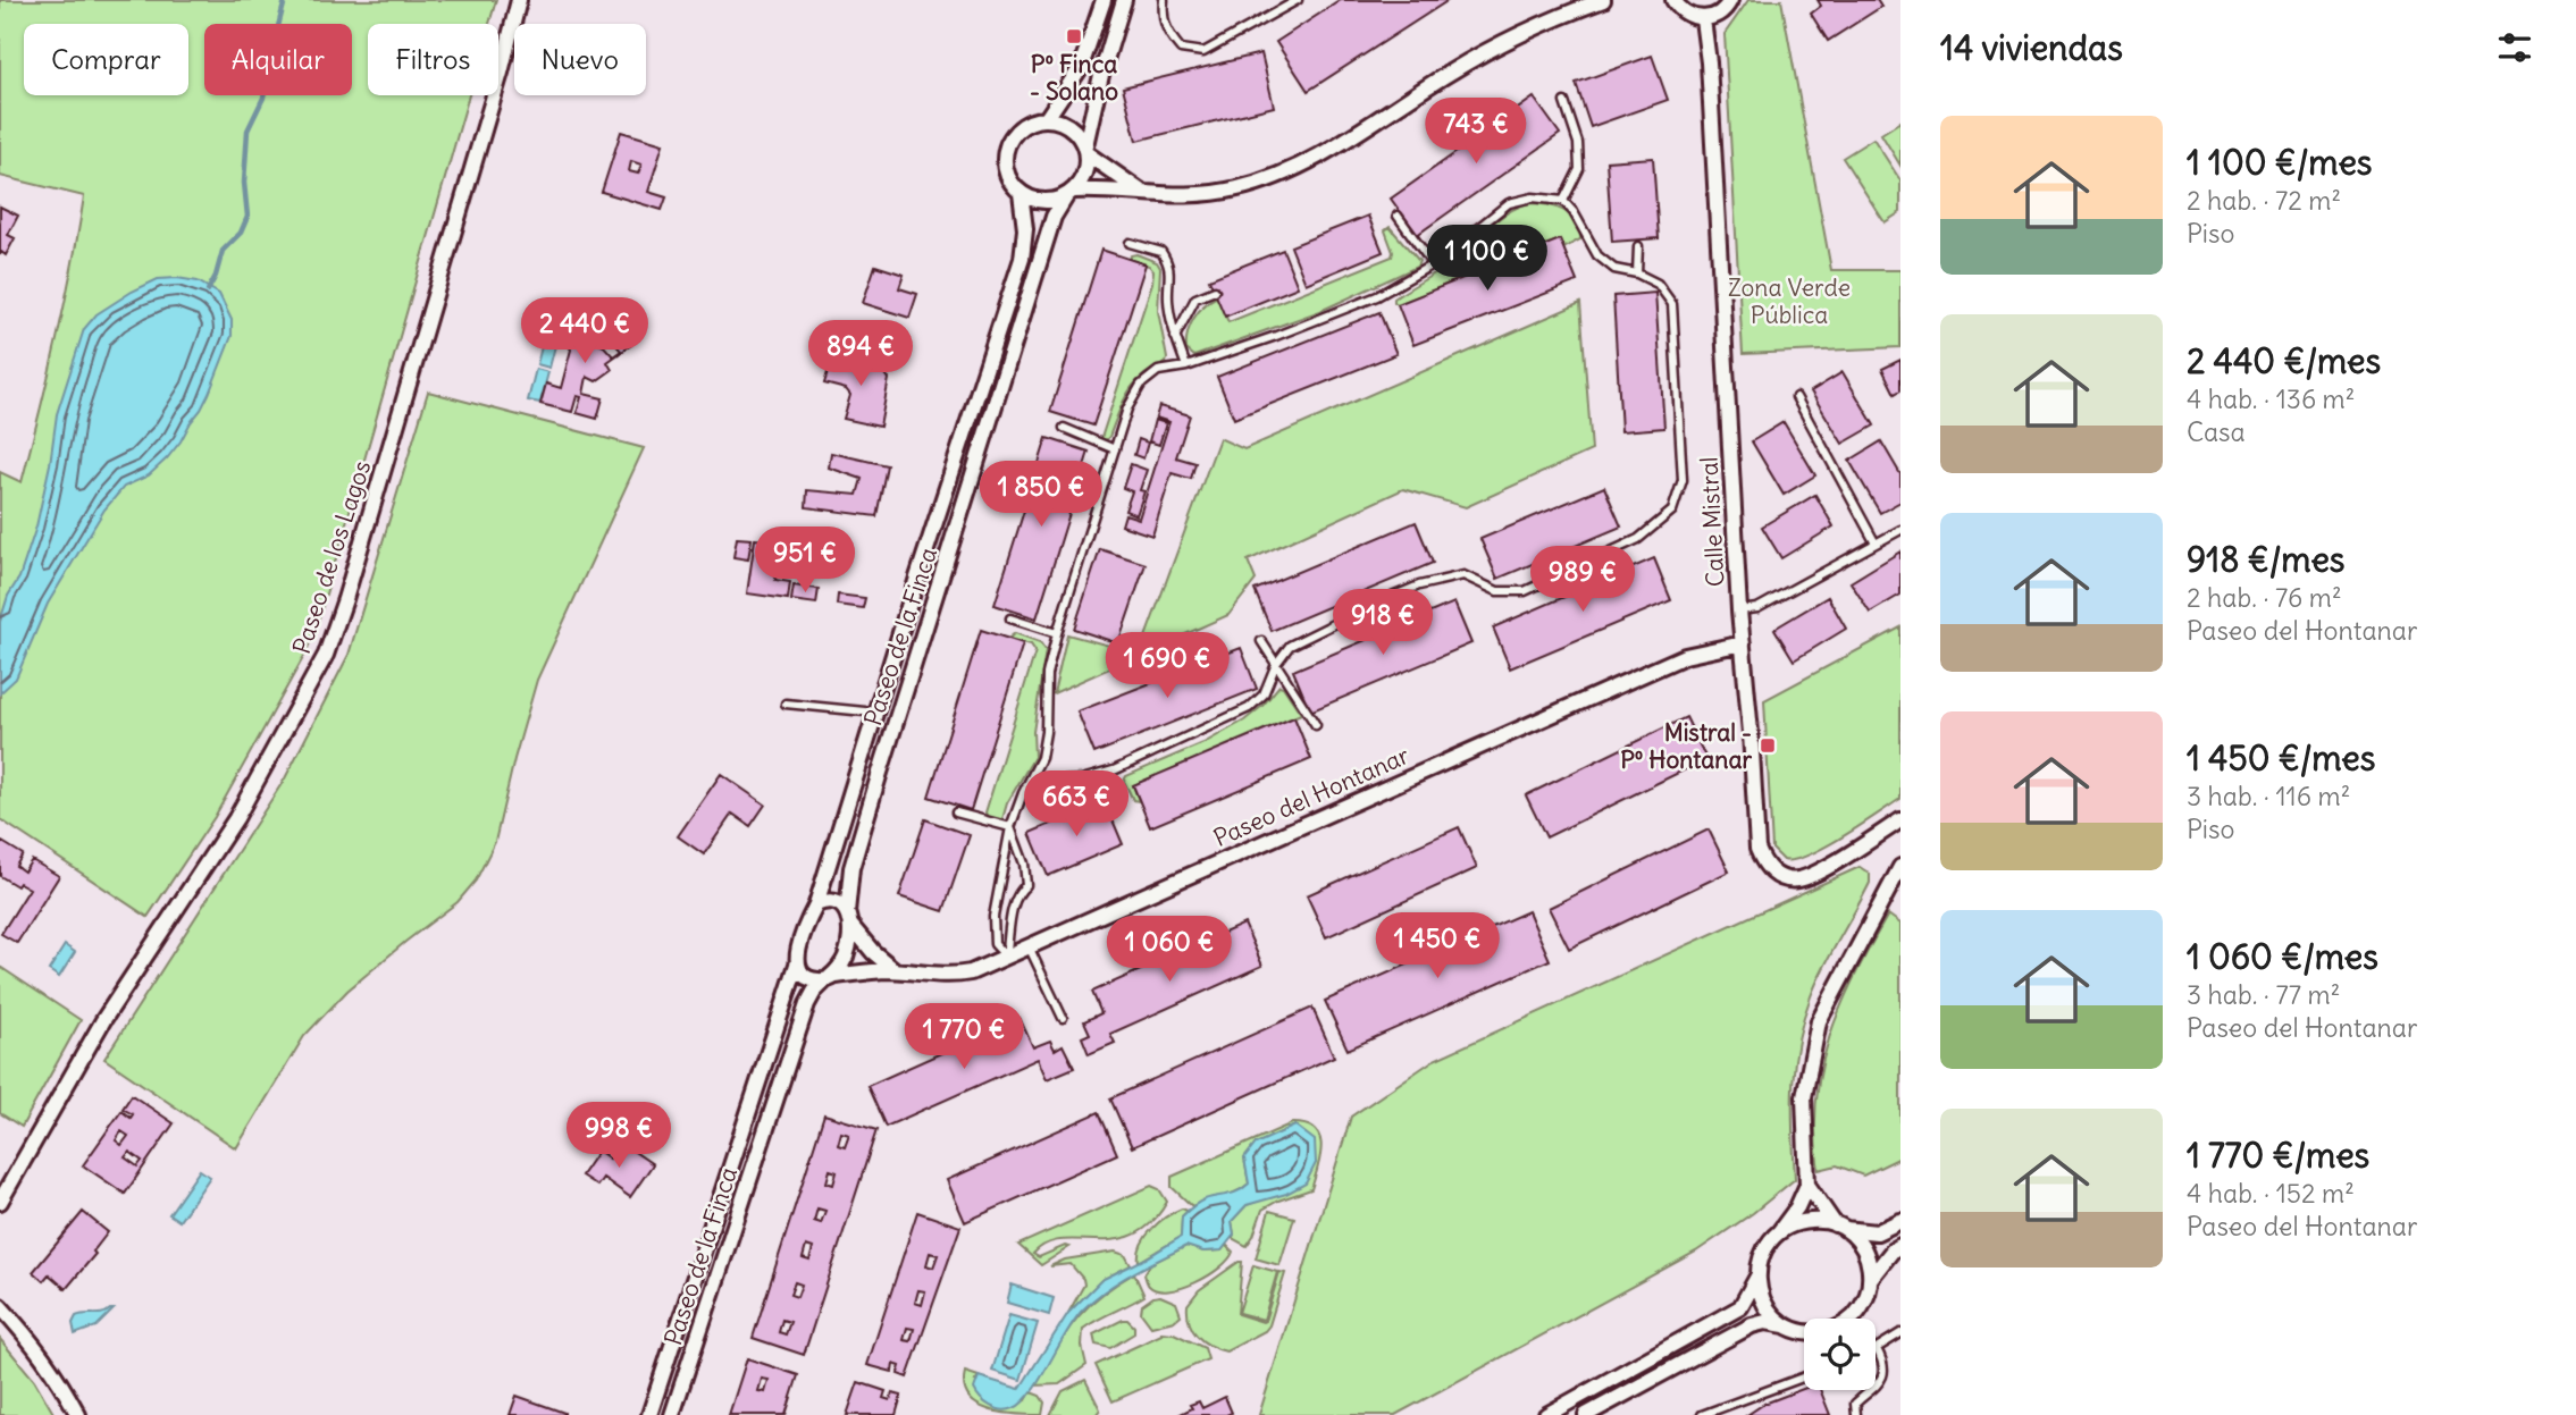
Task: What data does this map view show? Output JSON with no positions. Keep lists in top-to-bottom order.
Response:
{
  "streets": {
    "street": [
      "Calle Mistral",
      "Paseo de los Lagos",
      "Paseo de la Finca",
      "Paseo del Hontanar"
    ]
  },
  "crossings": [
    ["Calle Mistral", "Paseo del Hontanar"],
    ["Paseo de la Finca", "Paseo del Hontanar"]
  ],
  "parks": ["Zona Verde Pública"],
  "places": {
    "transit": ["Pº Finca - Solano", "Mistral - Pº Hontanar"]
  },
  "page": {
    "heading": "14 viviendas",
    "chip": [
      "Comprar",
      "Alquilar",
      "Filtros",
      "Nuevo"
    ],
    "list": [
      {
        "name": "1 100 €/mes",
        "note": "2 hab. · 72 m² · Piso"
      },
      {
        "name": "2 440 €/mes",
        "note": "4 hab. · 136 m² · Casa"
      },
      {
        "name": "918 €/mes",
        "note": "2 hab. · 76 m² · Paseo del Hontanar"
      },
      {
        "name": "1 450 €/mes",
        "note": "3 hab. · 116 m² · Piso"
      },
      {
        "name": "1 060 €/mes",
        "note": "3 hab. · 77 m² · Paseo del Hontanar"
      },
      {
        "name": "1 770 €/mes",
        "note": "4 hab. · 152 m² · Paseo del Hontanar"
      }
    ],
    "price": [
      "743 €",
      "1 100 €",
      "2 440 €",
      "894 €",
      "1 850 €",
      "951 €",
      "989 €",
      "918 €",
      "1 690 €",
      "663 €",
      "1 450 €",
      "1 060 €",
      "1 770 €",
      "998 €"
    ]
  }
}
